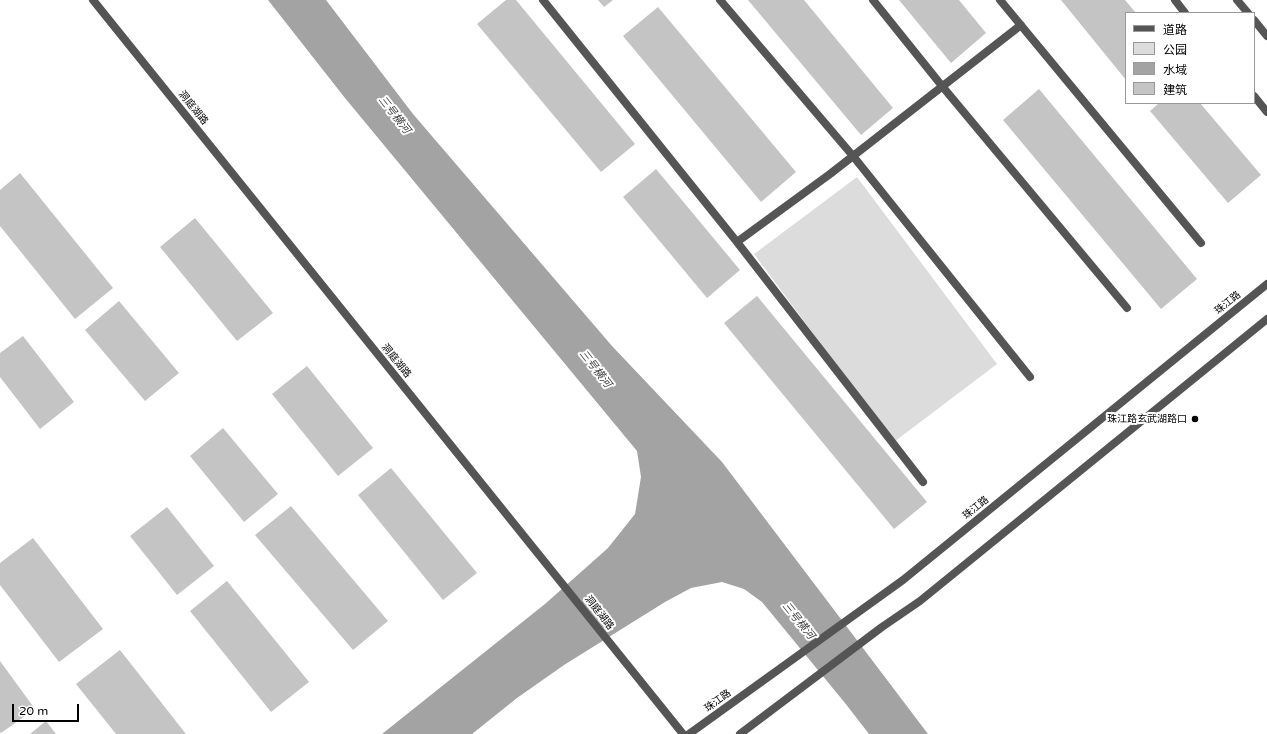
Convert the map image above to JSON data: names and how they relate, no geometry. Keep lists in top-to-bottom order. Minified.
{"streets":{"street":["洞庭湖路","珠江路"]},"water":["三号横河"],"places":["珠江路玄武湖路口"],"legend":["道路","公园","水域","建筑"],"scale_bar":"20 m"}
